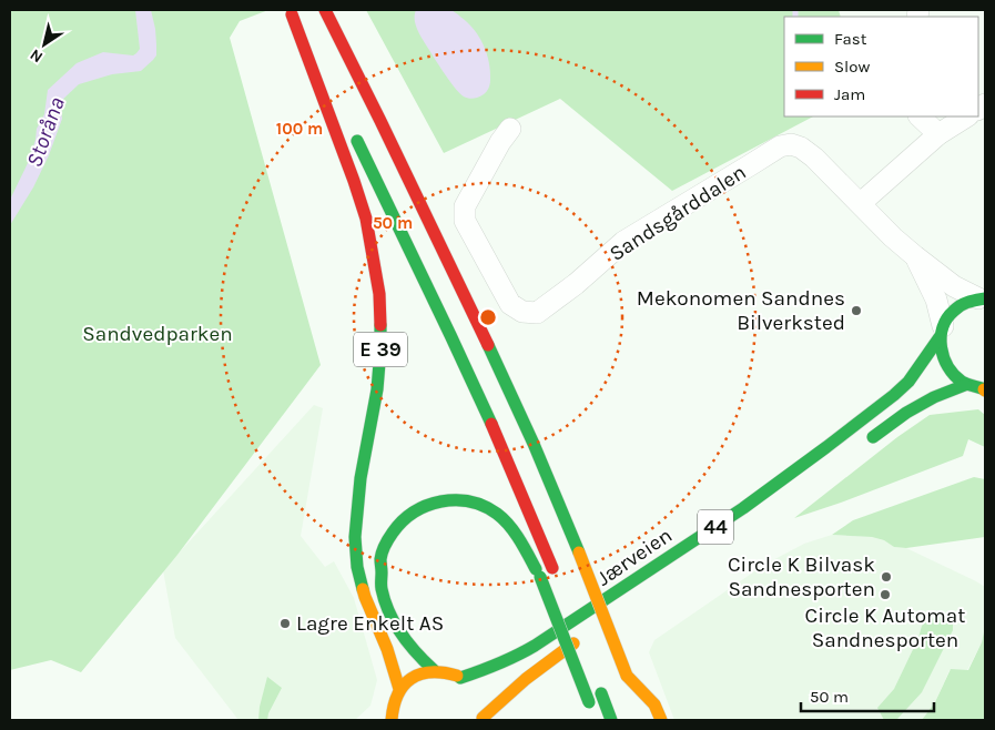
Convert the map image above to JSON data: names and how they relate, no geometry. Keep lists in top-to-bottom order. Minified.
{"streets":{"main road":["E 39","44","Jærveien"],"street":["Sandsgårddalen"]},"crossings":[["Sandsgårddalen","44"],["Sandsgårddalen","Jærveien"],["44","Jærveien"]],"water":["Storåna"],"parks":["Sandvedparken"],"places":["Mekonomen Sandnes Bilverksted","Circle K Bilvask Sandnesporten","Circle K Automat Sandnesporten","Lagre Enkelt AS"],"legend":["Fast","Slow","Jam"],"scale_bar":"50 m","north":"bottom left","rings":["100 m","50 m"]}
